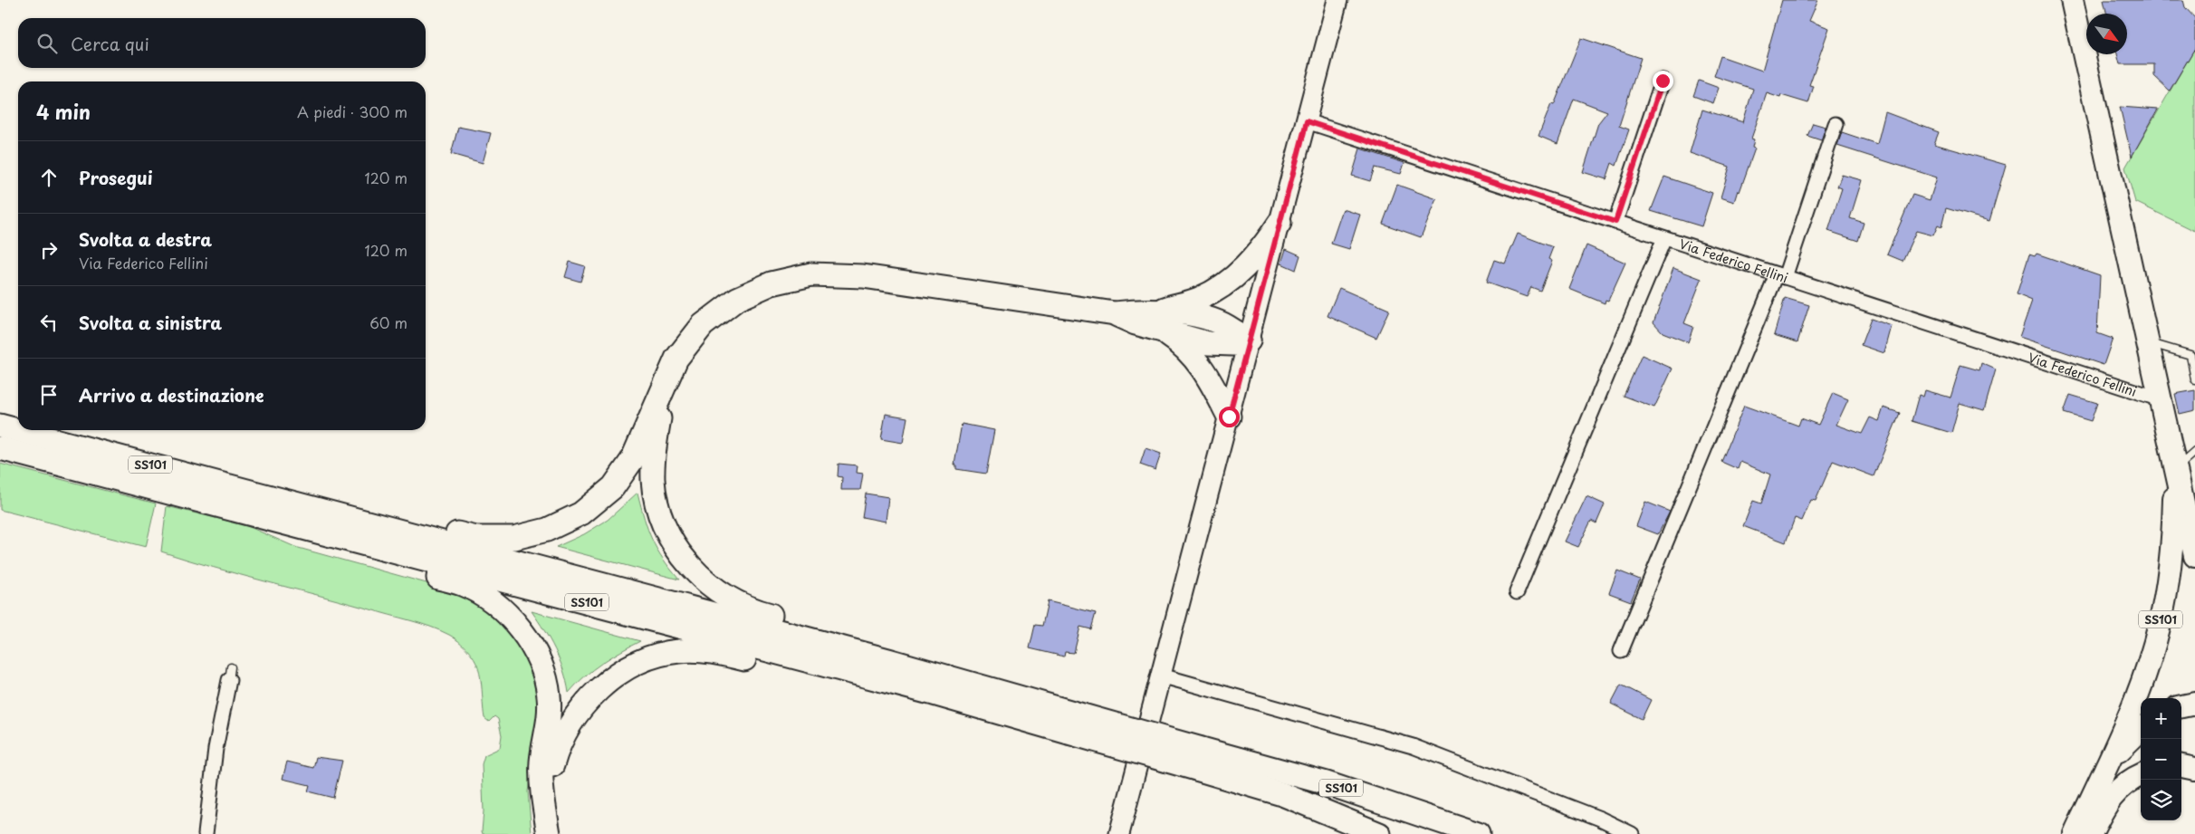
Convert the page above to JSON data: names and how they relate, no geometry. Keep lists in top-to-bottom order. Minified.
{"streets":{"highway":["SS101"],"street":["Via Federico Fellini"]},"north":"bottom right","page":{"search":"Cerca qui","heading":["4 min","A piedi · 300 m"],"list":[["Prosegui","120 m"],["Svolta a destra","Via Federico Fellini","120 m"],["Svolta a sinistra","60 m"],"Arrivo a destinazione"],"map_buttons":["+","−"]}}
